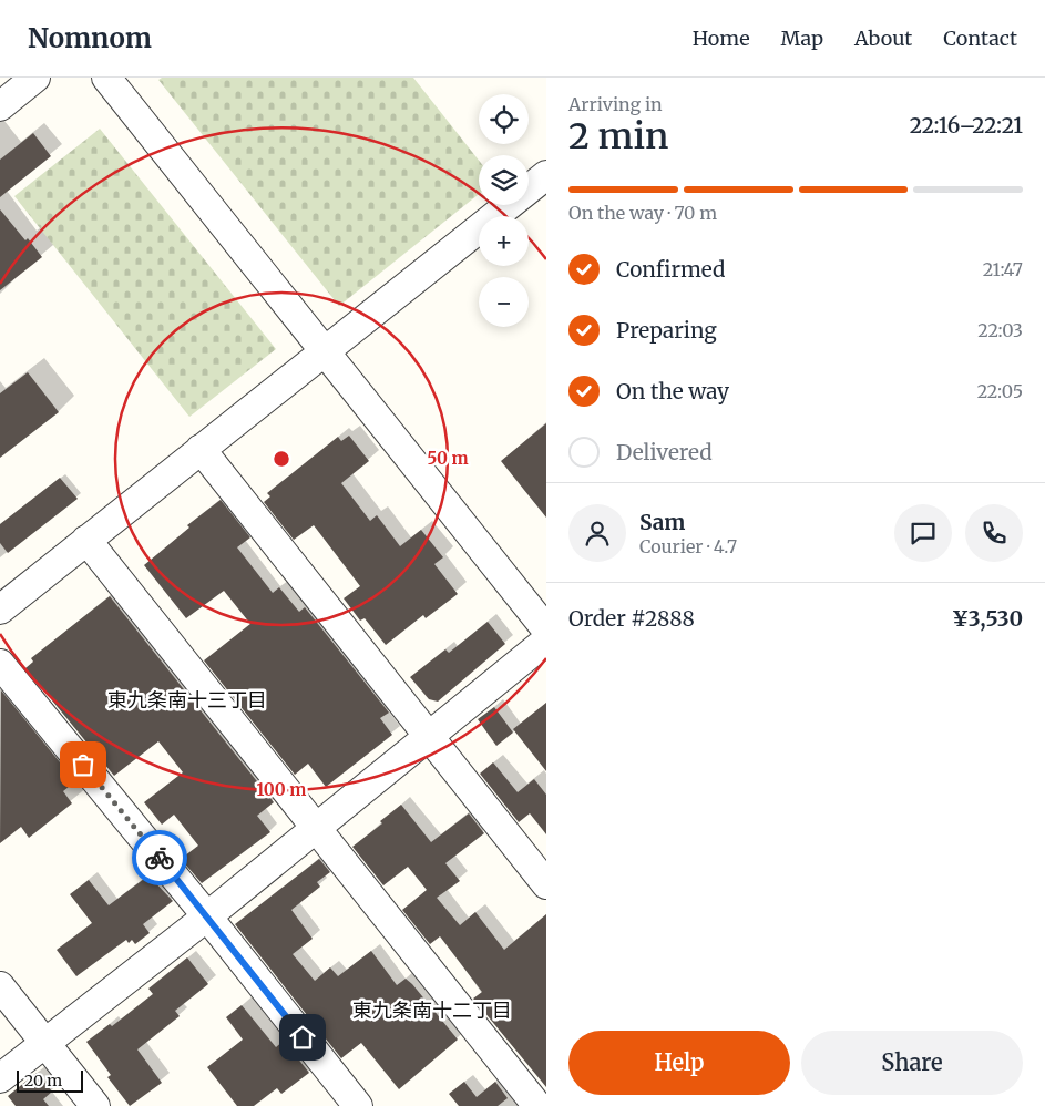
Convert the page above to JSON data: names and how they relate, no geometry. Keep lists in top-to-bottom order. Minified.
{"districts":["東九条南十三丁目","東九条南十二丁目"],"scale_bar":"20 m","page":{"header":"Nomnom","nav":["Home","Map","About","Contact"],"heading":["2 min","Arriving in","22:16–22:21"],"panel":["Sam","Courier · 4.7","Order #2888","¥3,530"],"map_buttons":["+","−"],"bar":"On the way · 70 m","list":[["Confirmed","21:47"],["Preparing","22:03"],["On the way","22:05"],"Delivered"],"buttons":["Help","Share"],"scale":"20 m"},"rings":["50 m","100 m"]}
